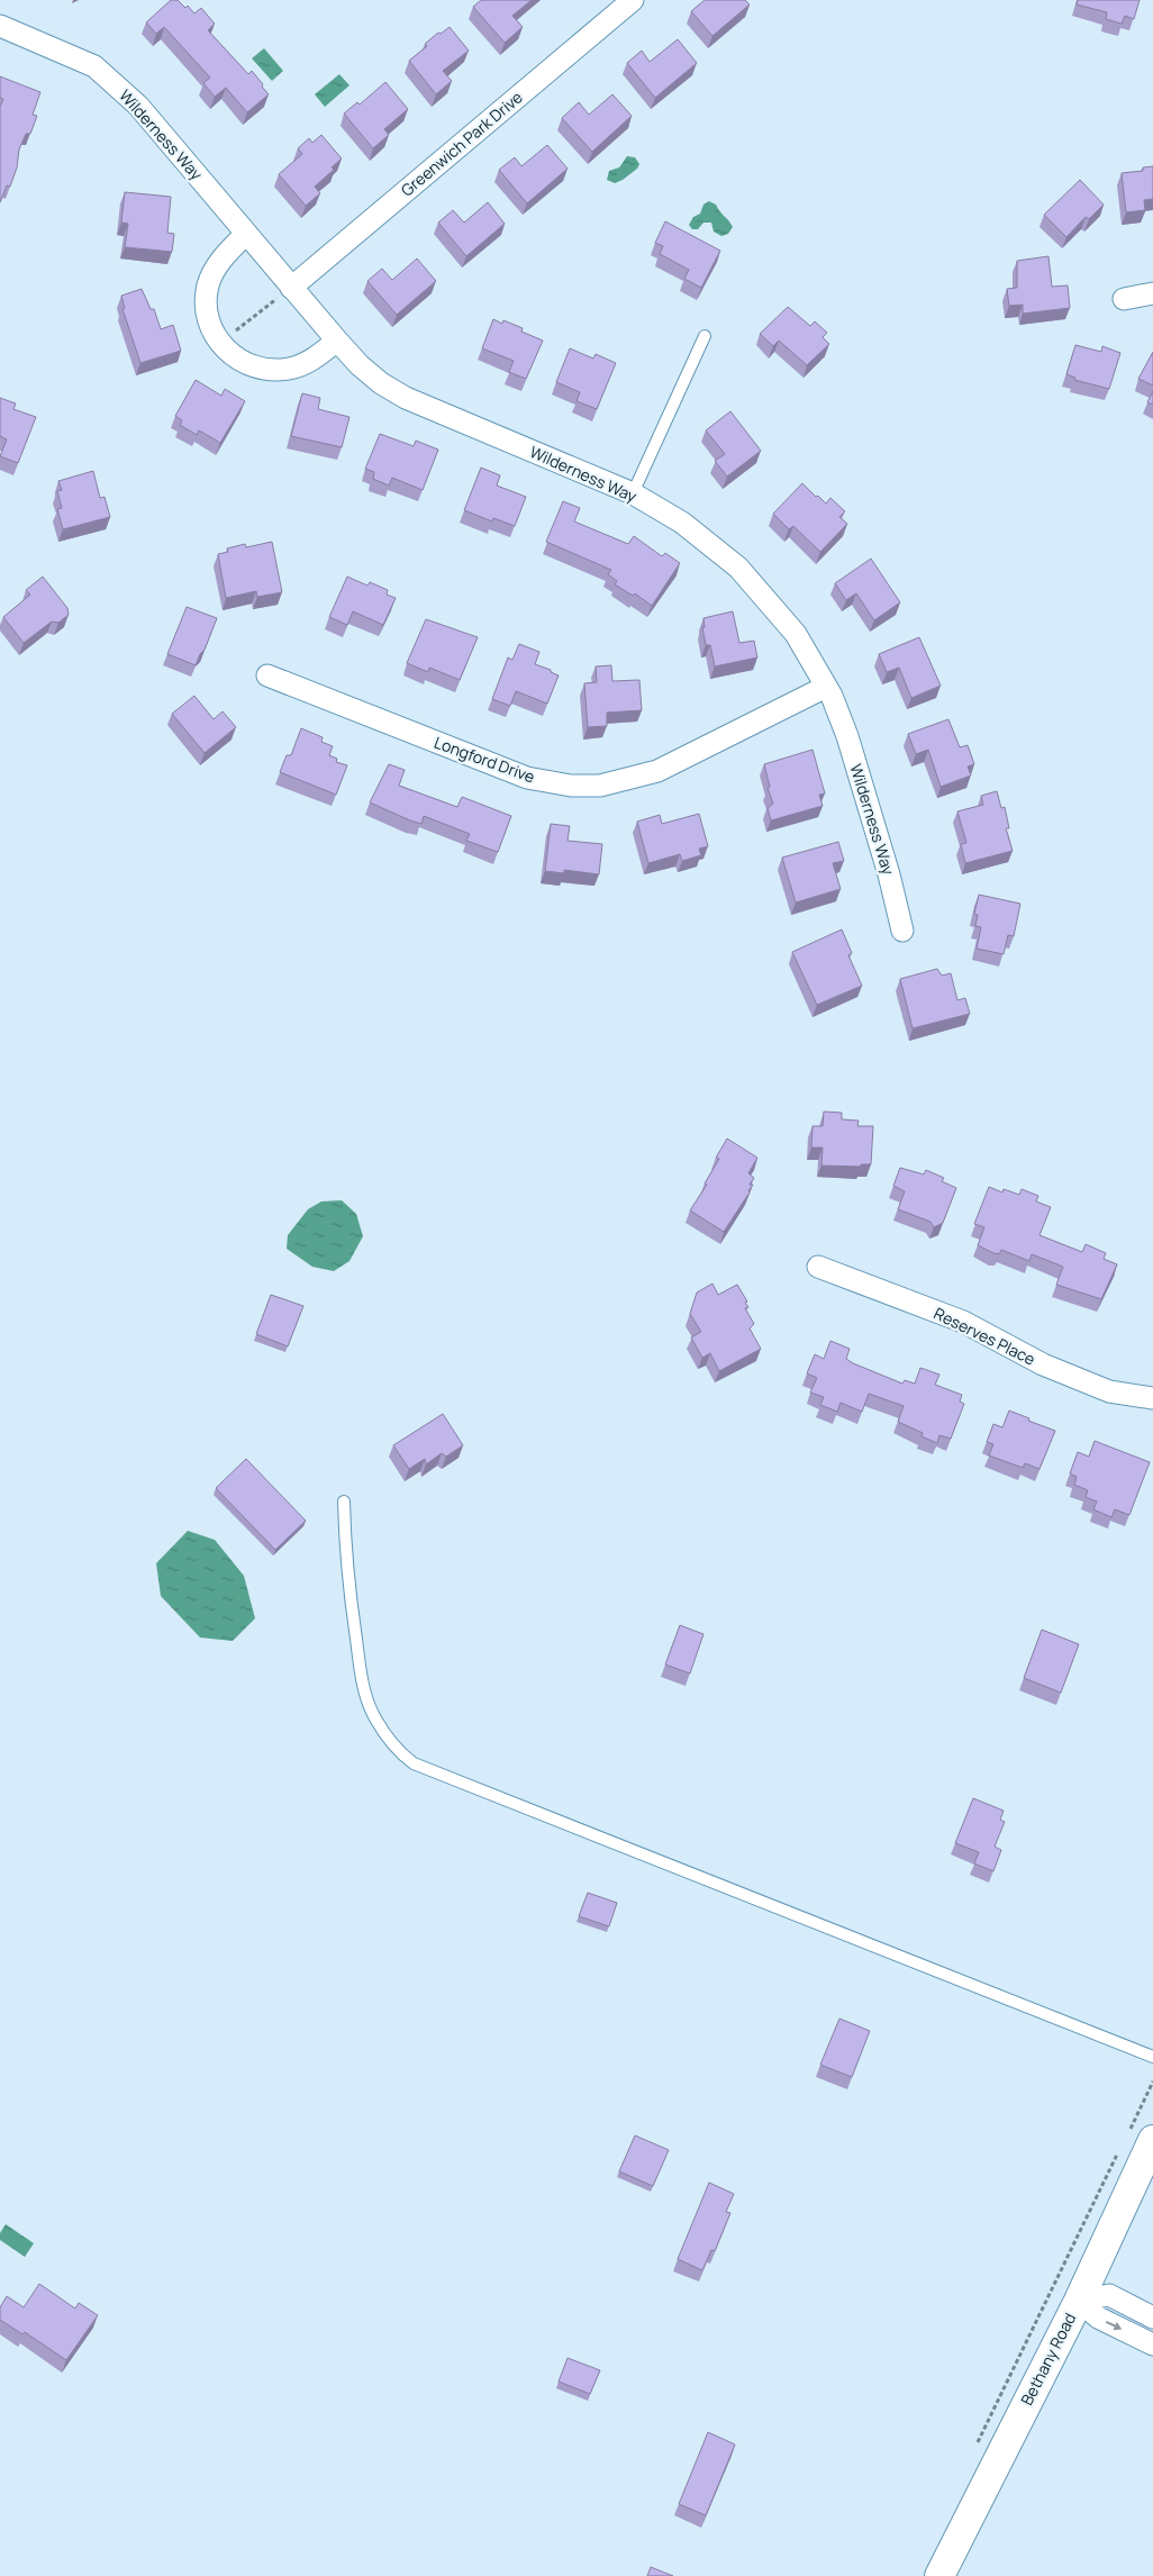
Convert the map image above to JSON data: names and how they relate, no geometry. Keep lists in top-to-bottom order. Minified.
{"streets":{"main road":["Bethany Road"],"street":["Wilderness Way","Greenwich Park Drive","Longford Drive","Reserves Place"]},"crossings":[["Wilderness Way","Greenwich Park Drive"],["Wilderness Way","Longford Drive"]]}
